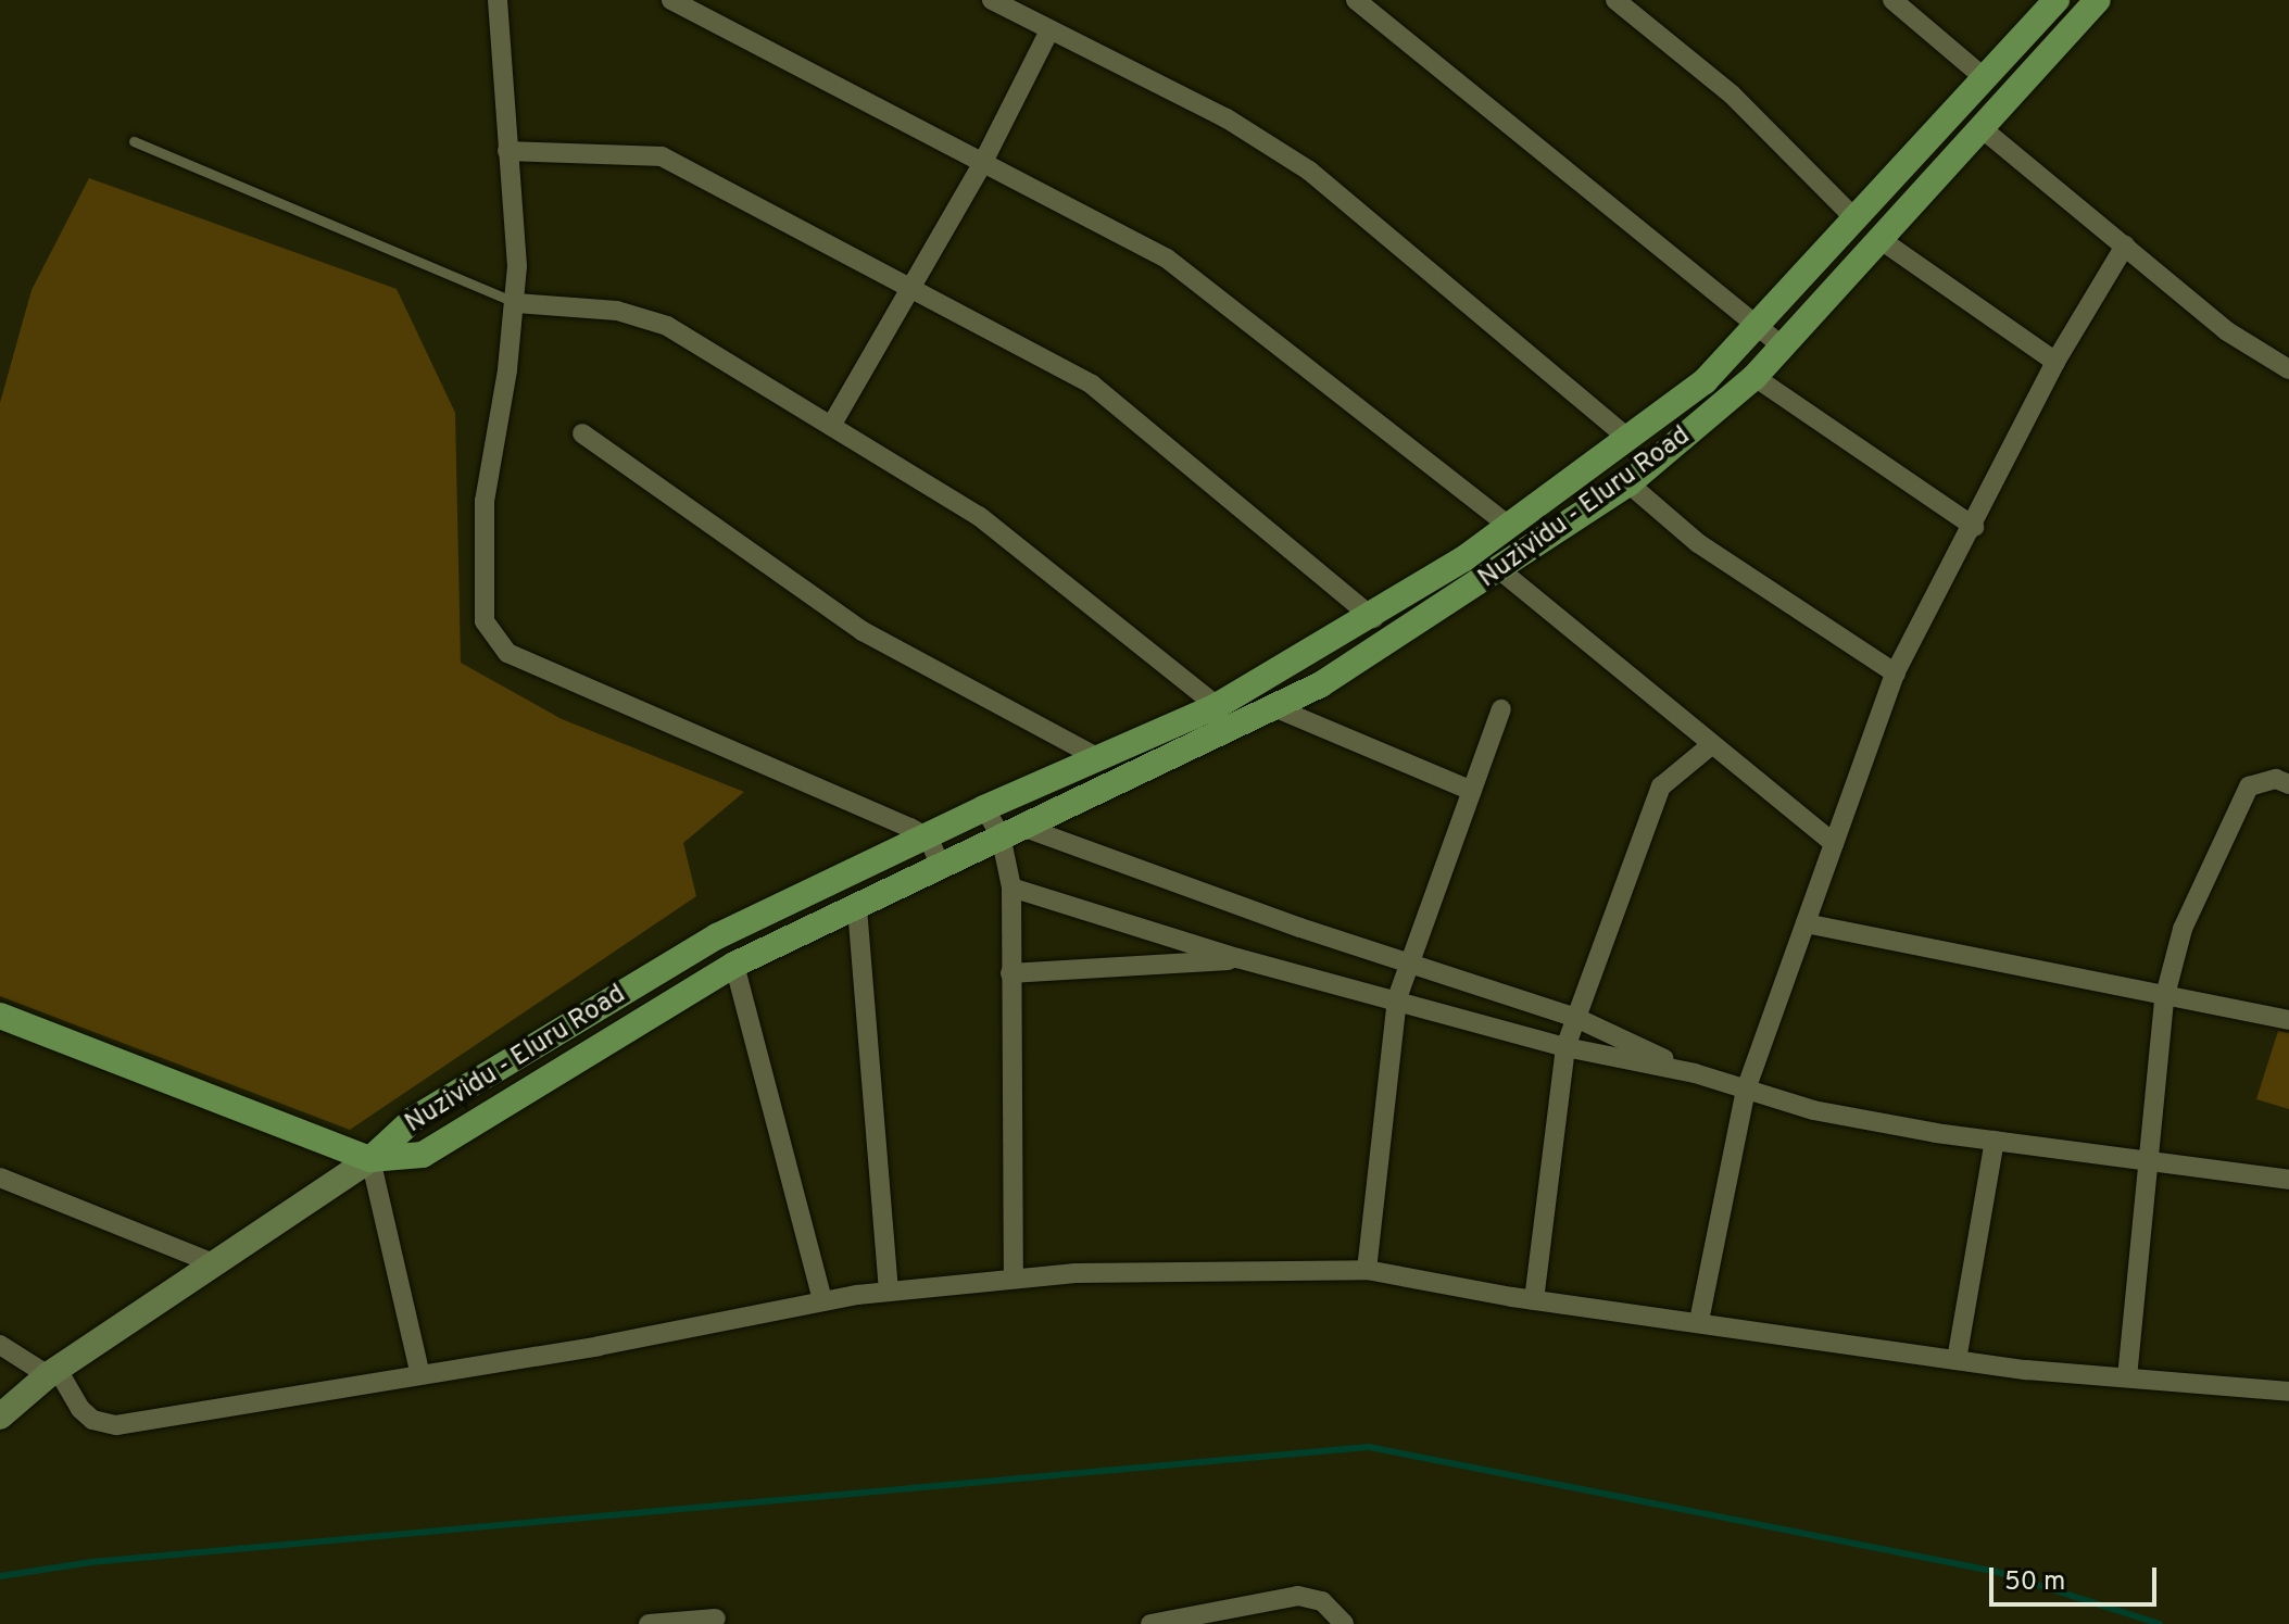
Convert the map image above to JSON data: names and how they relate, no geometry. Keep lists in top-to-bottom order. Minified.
{"streets":{"main road":["Nuzividu - Eluru Road"]},"scale_bar":"50 m"}
